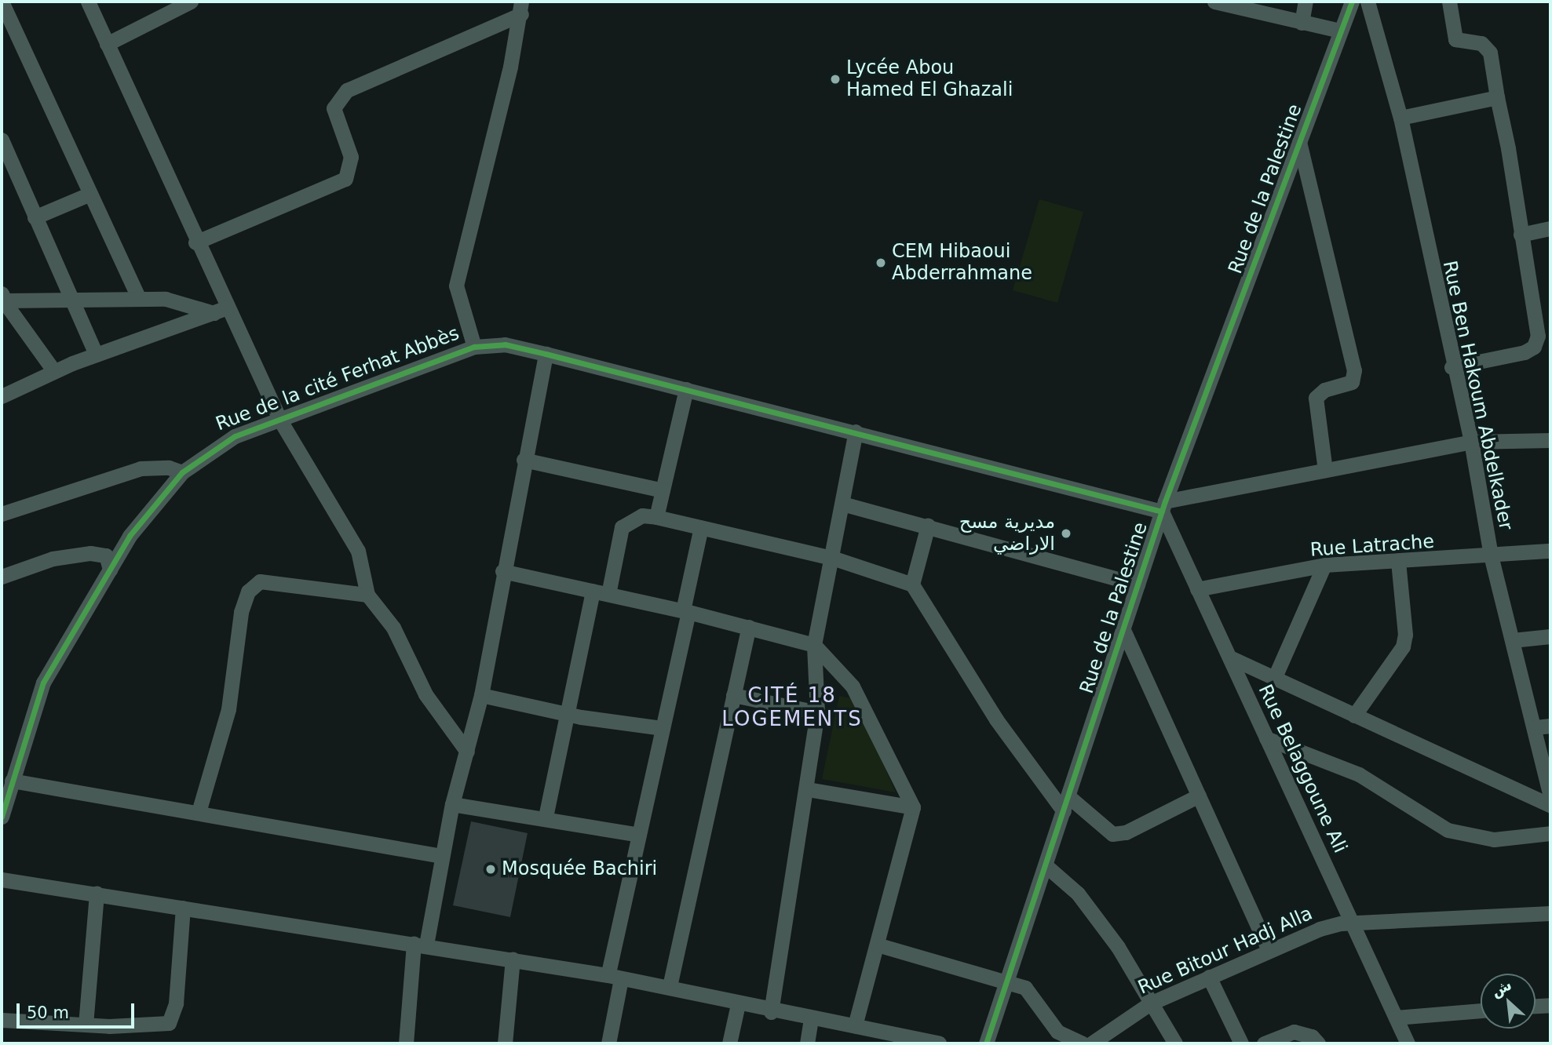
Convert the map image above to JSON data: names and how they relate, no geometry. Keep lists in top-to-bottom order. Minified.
{"streets":{"street":["Rue de la Palestine","Rue de la cité Ferhat Abbès","Rue Ben Hakoum Abdelkader","Rue Latrache","Rue Belaggoune Ali","Rue Bitour Hadj Alla"]},"crossings":[["Rue de la Palestine","Rue de la cité Ferhat Abbès"],["Rue de la Palestine","Rue Belaggoune Ali"],["Rue de la cité Ferhat Abbès","Rue Belaggoune Ali"],["Rue Ben Hakoum Abdelkader","Rue Latrache"],["Rue Latrache","Rue Belaggoune Ali"],["Rue Belaggoune Ali","Rue Bitour Hadj Alla"]],"districts":["CITÉ 18 LOGEMENTS"],"places":["Lycée Abou Hamed El Ghazali","CEM Hibaoui Abderrahmane","مديرية مسح الاراضي","Mosquée Bachiri"],"scale_bar":"50 m","north":"top left"}
